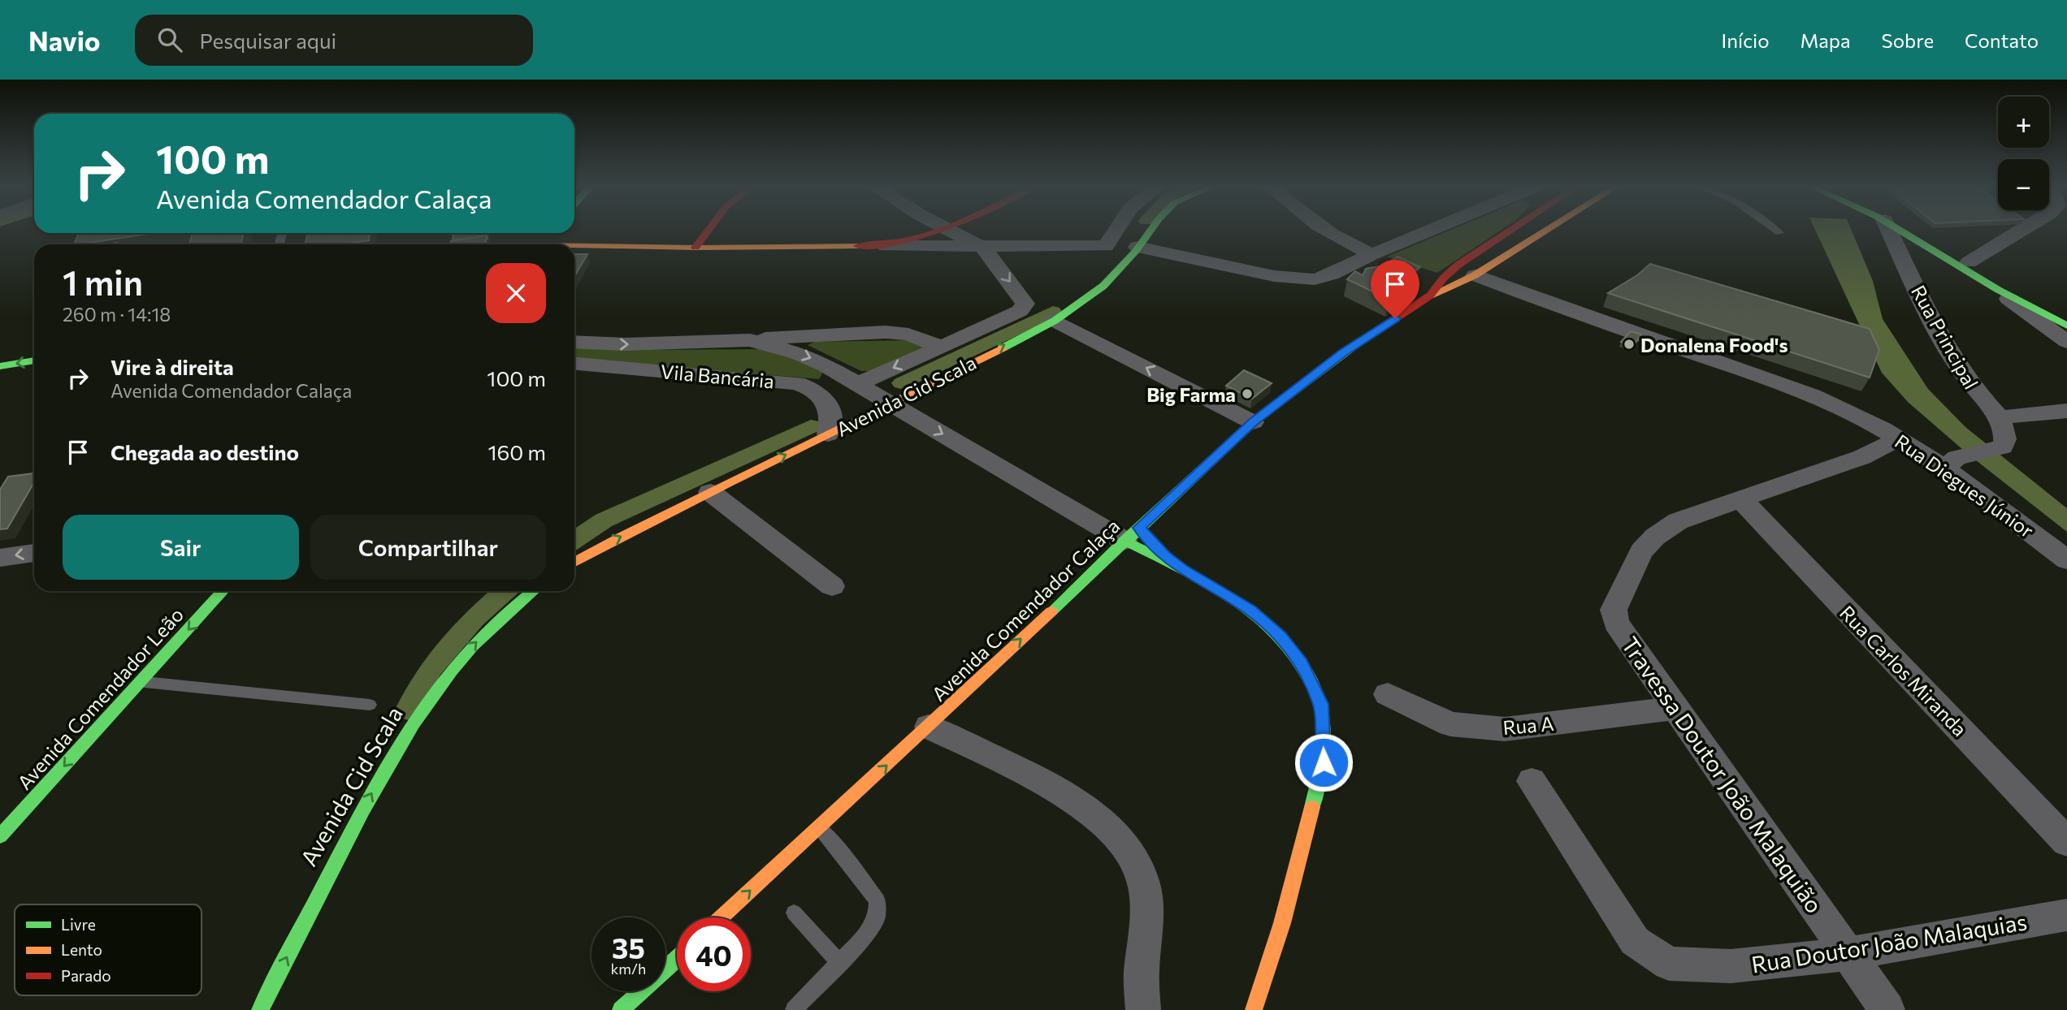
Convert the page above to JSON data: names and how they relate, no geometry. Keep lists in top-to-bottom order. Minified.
{"streets":{"main road":["Avenida Cid Scala","Avenida Comendador Calaça","Avenida Comendador Leão"],"street":["Rua Principal","Vila Bancária","Rua Diegues Júnior","Rua Carlos Miranda","Rua A","Travessa Doutor João Malaquião","Rua Doutor João Malaquias"]},"crossings":[["Vila Bancária","Avenida Cid Scala"],["Rua Diegues Júnior","Avenida Comendador Calaça"],["Rua Carlos Miranda","Travessa Doutor João Malaquião"],["Rua A","Travessa Doutor João Malaquião"],["Travessa Doutor João Malaquião","Rua Doutor João Malaquias"]],"one_way":["Avenida Comendador Calaça","Avenida Comendador Leão"],"places":["Donalena Food's","Big Farma"],"legend":["Livre","Lento","Parado"],"page":{"header":"Navio","search":"Pesquisar aqui","nav":["Início","Mapa","Sobre","Contato"],"map_buttons":["+","−"],"turn":["100 m","Avenida Comendador Calaça"],"heading":["1 min","260 m · 14:18"],"list":[{"name":"Vire à direita","note":"Avenida Comendador Calaça","value":"100 m"},{"name":"Chegada ao destino","value":"160 m"}],"buttons":["Sair","Compartilhar"],"speed":"35 km/h","limit":"40"}}
